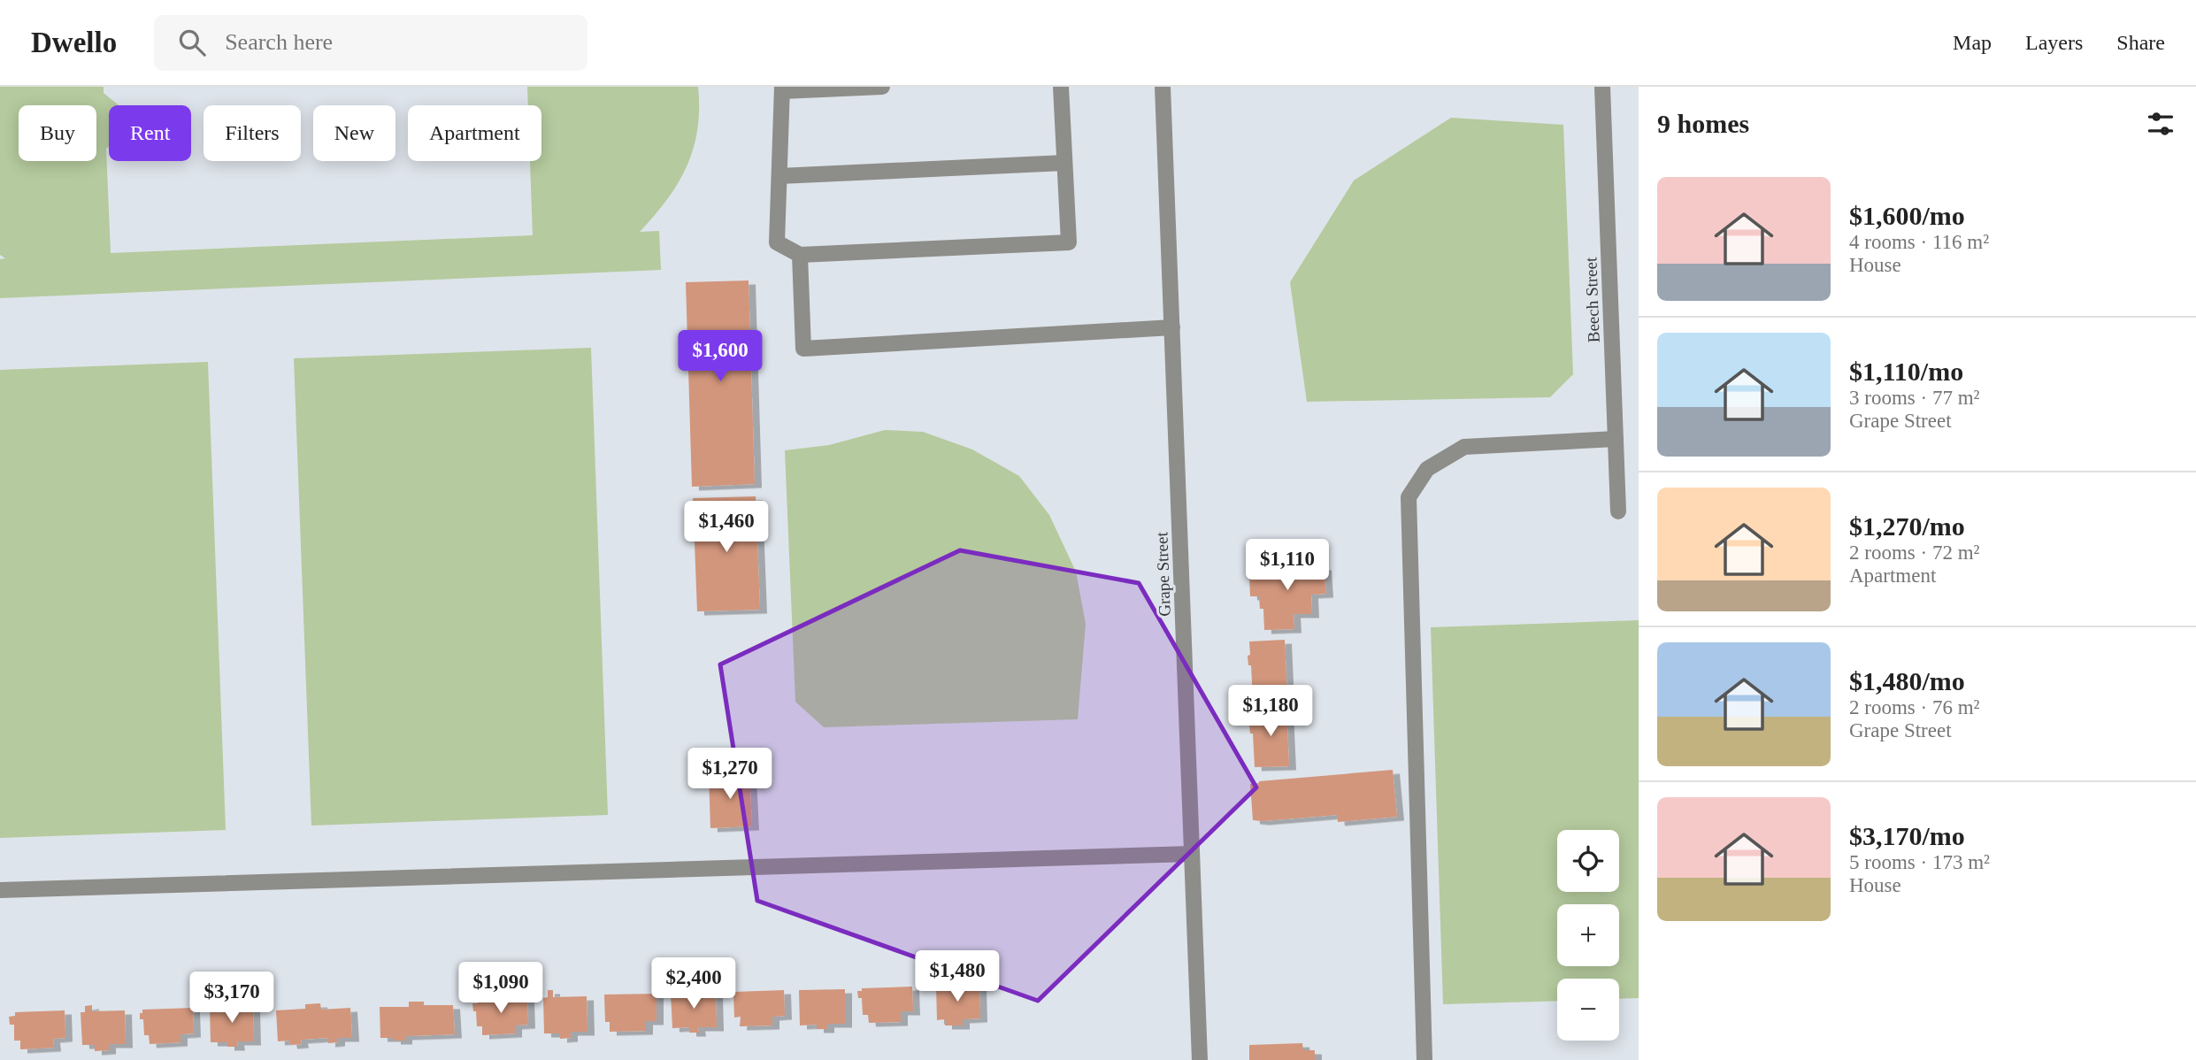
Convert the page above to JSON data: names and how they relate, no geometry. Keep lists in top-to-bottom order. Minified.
{"streets":{"street":["Beech Street","Grape Street"]},"page":{"header":"Dwello","search":"Search here","nav":["Map","Layers","Share"],"heading":"9 homes","chip":["Buy","Rent","Filters","New","Apartment"],"list":[{"name":"$1,600/mo","note":"4 rooms · 116 m² · House"},{"name":"$1,110/mo","note":"3 rooms · 77 m² · Grape Street"},{"name":"$1,270/mo","note":"2 rooms · 72 m² · Apartment"},{"name":"$1,480/mo","note":"2 rooms · 76 m² · Grape Street"},{"name":"$3,170/mo","note":"5 rooms · 173 m² · House"}],"price":["$1,600","$1,460","$1,110","$1,180","$1,270","$1,480","$2,400","$1,090","$3,170"],"map_buttons":["+","−"]}}
